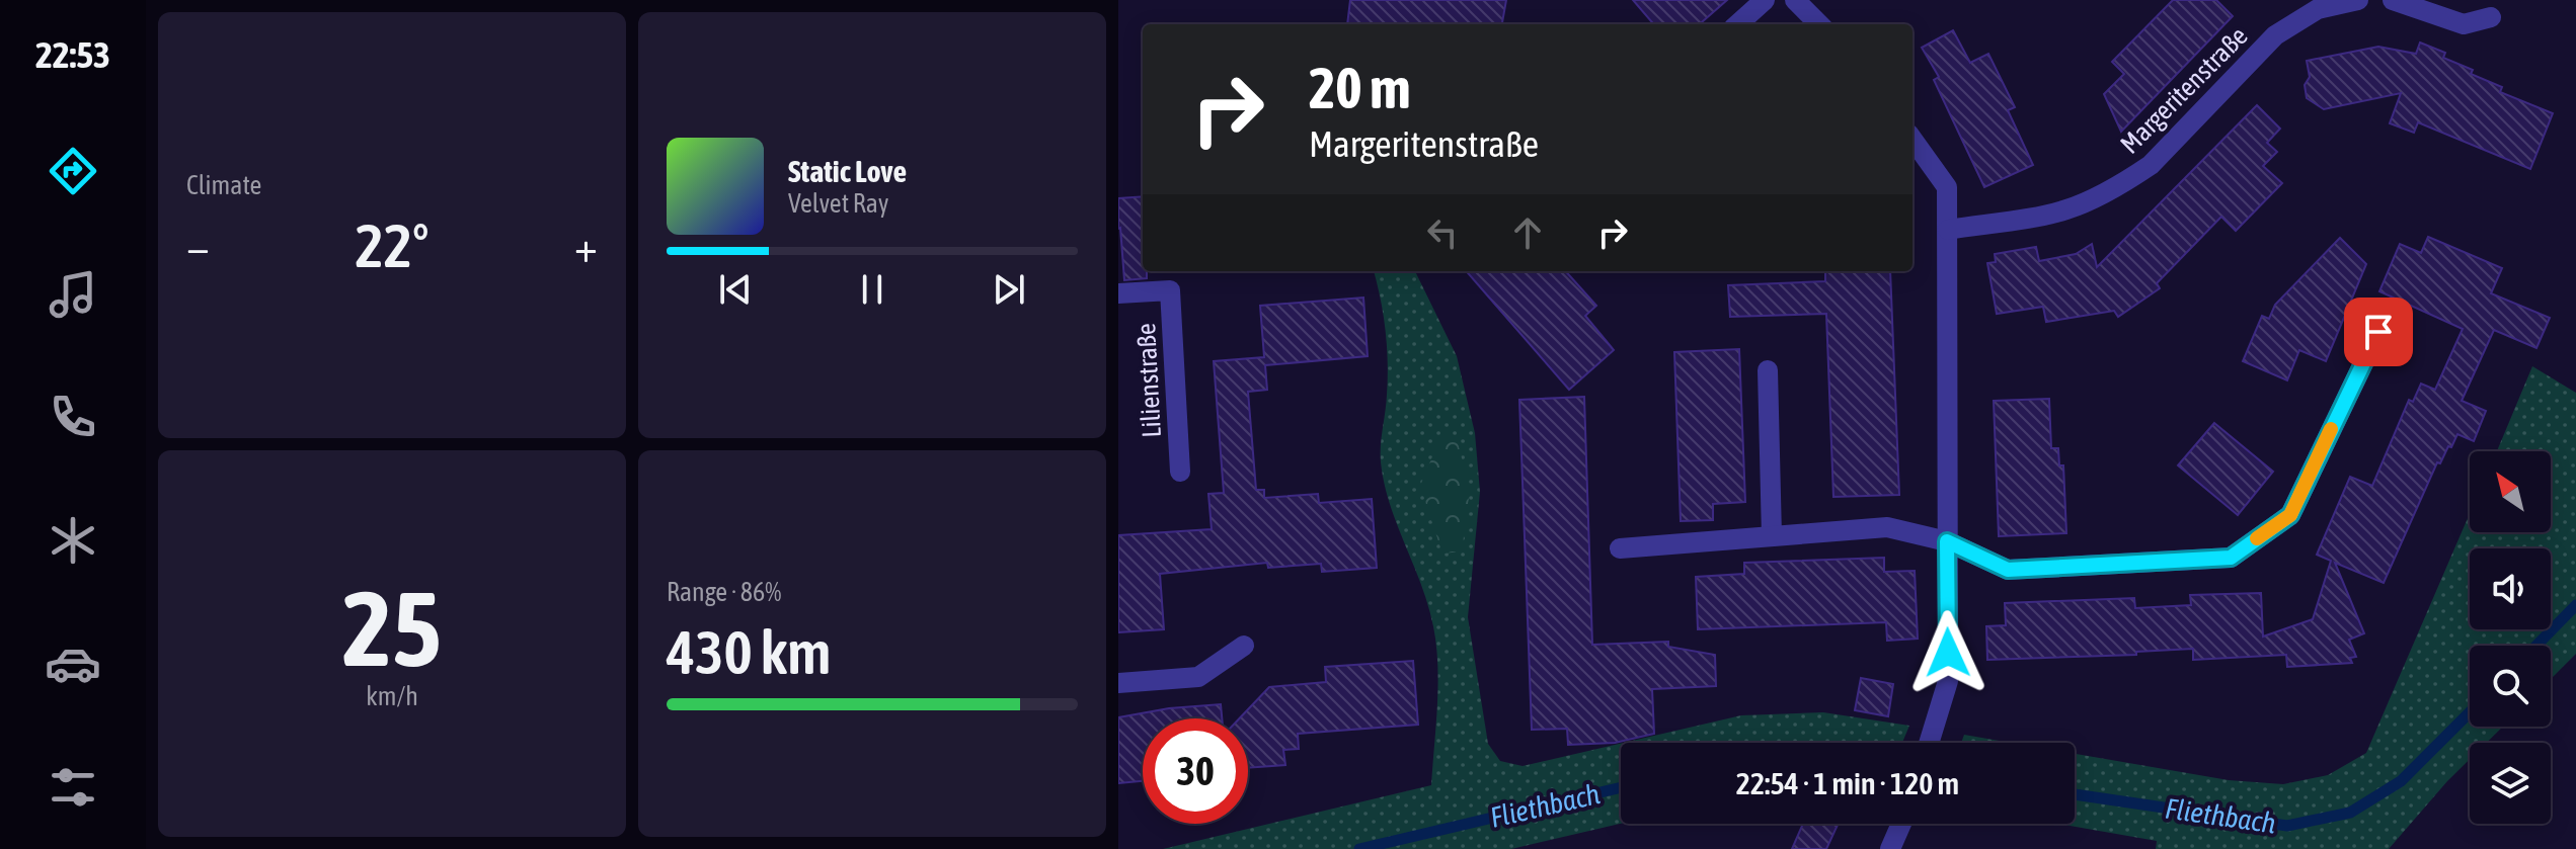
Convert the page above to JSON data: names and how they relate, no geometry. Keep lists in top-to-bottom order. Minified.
{"streets":{"street":["Margeritenstraße","Lilienstraße"]},"water":["Fliethbach"],"north":"top left","page":{"tabs":"22:53","tile":["Climate",["25","km/h"],["Range · 86%","430 km"]],"turn":["20 m","Margeritenstraße"],"song":["Static Love","Velvet Ray"],"heat":["−","22°","+"],"limit":"30","trip":"22:54 · 1 min · 120 m"}}
